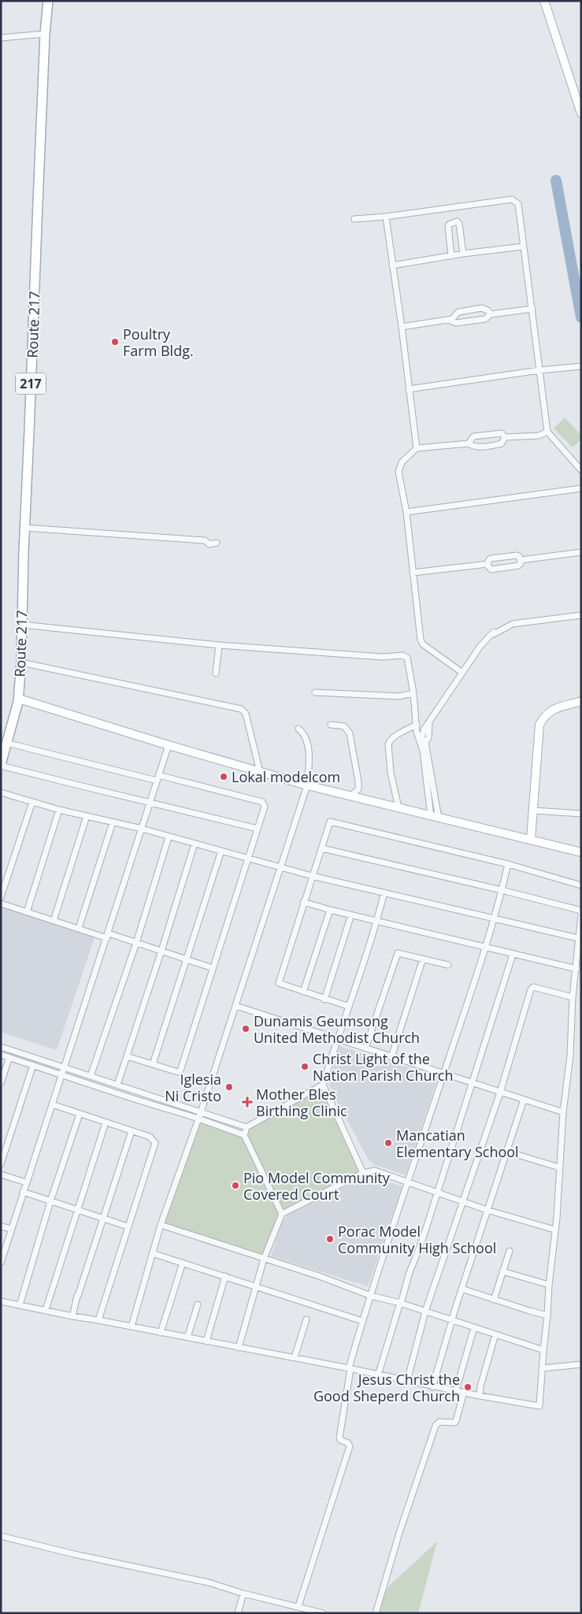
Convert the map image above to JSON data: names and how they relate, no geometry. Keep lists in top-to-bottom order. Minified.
{"streets":{"main road":["Route 217","217"]},"places":{"other":["Poultry Farm Bldg.","Lokal modelcom","Dunamis Geumsong United Methodist Church","Christ Light of the Nation Parish Church","Iglesia Ni Cristo","Mancatian Elementary School","Pio Model Community Covered Court","Porac Model Community High School","Jesus Christ the Good Sheperd Church"],"health":["Mother Bles Birthing Clinic"]}}
